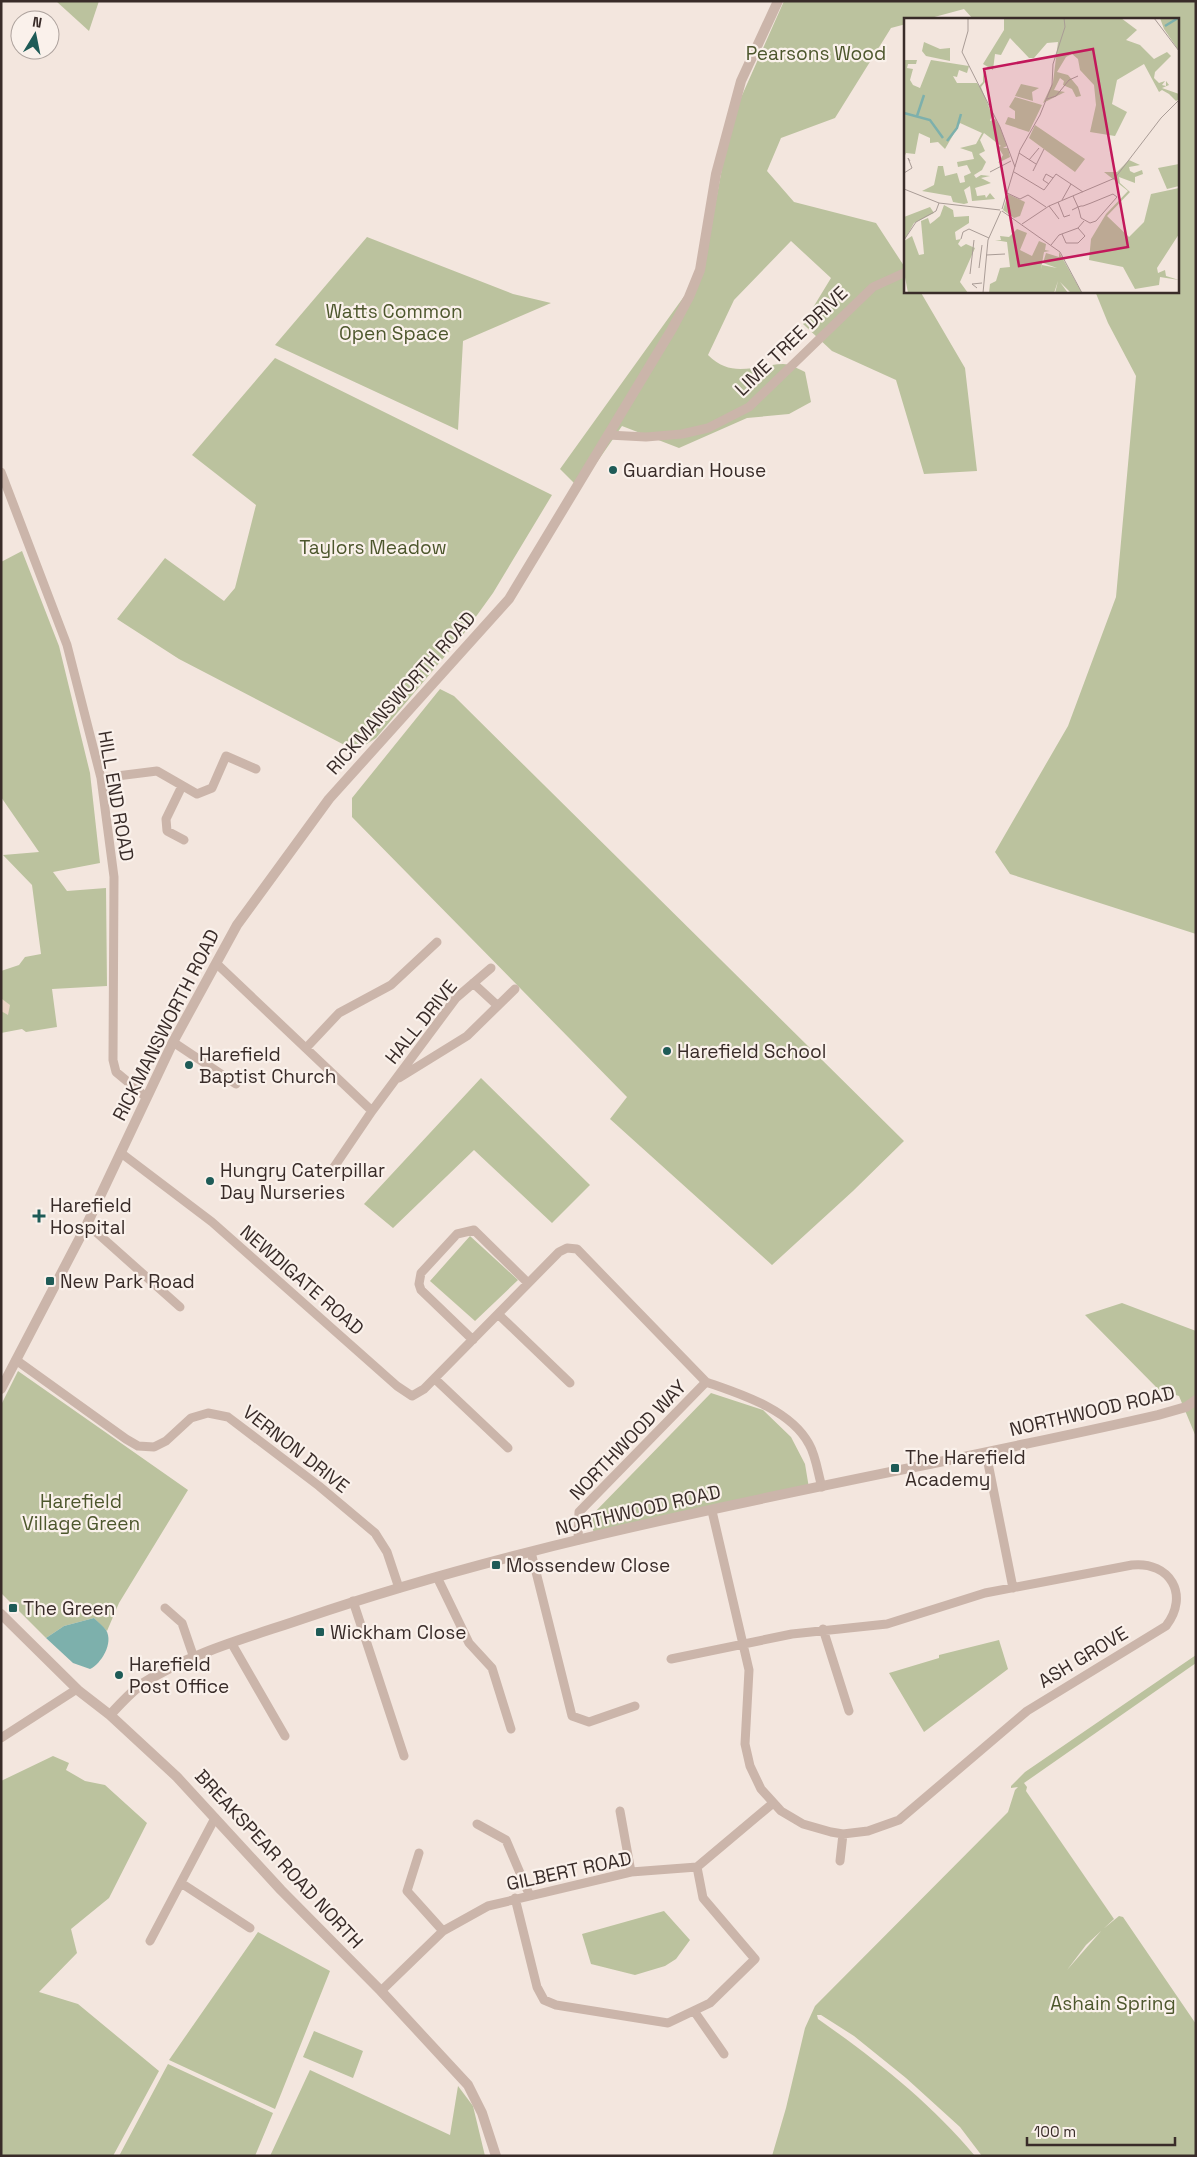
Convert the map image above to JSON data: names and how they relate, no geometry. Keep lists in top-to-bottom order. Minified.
{"streets":{"street":["LIME TREE DRIVE","RICKMANSWORTH ROAD","HILL END ROAD","HALL DRIVE","NEWDIGATE ROAD","NORTHWOOD ROAD","NORTHWOOD WAY","VERNON DRIVE","ASH GROVE","BREAKSPEAR ROAD NORTH","GILBERT ROAD"]},"crossings":[["LIME TREE DRIVE","RICKMANSWORTH ROAD"],["RICKMANSWORTH ROAD","HILL END ROAD"],["RICKMANSWORTH ROAD","NEWDIGATE ROAD"],["RICKMANSWORTH ROAD","VERNON DRIVE"],["NORTHWOOD ROAD","NORTHWOOD WAY"],["NORTHWOOD ROAD","VERNON DRIVE"],["NORTHWOOD ROAD","ASH GROVE"],["NORTHWOOD ROAD","BREAKSPEAR ROAD NORTH"],["BREAKSPEAR ROAD NORTH","GILBERT ROAD"]],"parks":["Pearsons Wood","Watts Common Open Space","Taylors Meadow","Harefield Village Green","Ashain Spring"],"places":{"other":["Guardian House","Harefield School","Harefield Baptist Church","Hungry Caterpillar Day Nurseries","Harefield Post Office"],"health":["Harefield Hospital"],"transit":["New Park Road","The Harefield Academy","Mossendew Close","The Green","Wickham Close"]},"scale_bar":"100 m","north":"top"}
